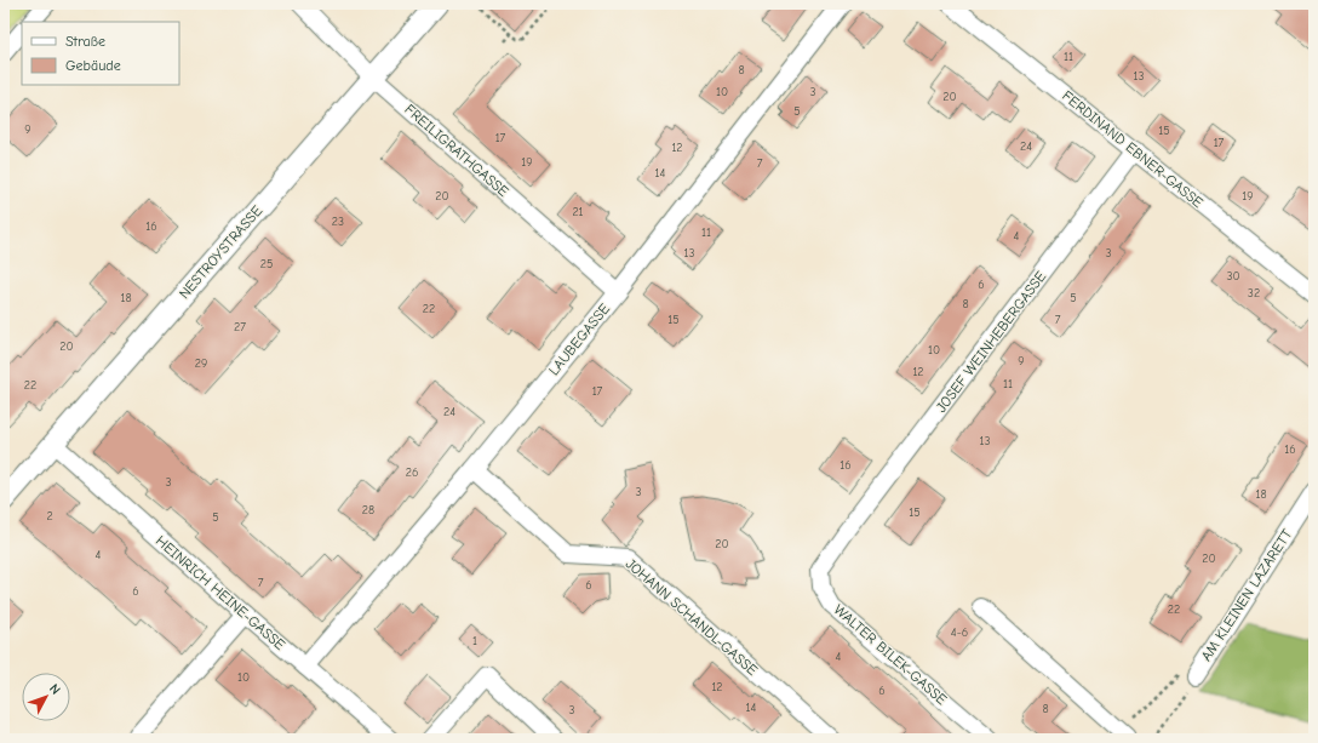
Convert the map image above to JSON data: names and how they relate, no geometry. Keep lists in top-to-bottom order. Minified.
{"streets":{"street":["FERDINAND EBNER-GASSE","FREILIGRATHGASSE","NESTROYSTRASSE","LAUBEGASSE","JOSEF WEINHEBERGASSE","HEINRICH HEINE-GASSE","AM KLEINEN LAZARETT","JOHANN SCHANDL-GASSE","WALTER BILEK-GASSE"]},"crossings":[["FERDINAND EBNER-GASSE","JOSEF WEINHEBERGASSE"],["FREILIGRATHGASSE","NESTROYSTRASSE"],["FREILIGRATHGASSE","LAUBEGASSE"],["NESTROYSTRASSE","HEINRICH HEINE-GASSE"],["LAUBEGASSE","HEINRICH HEINE-GASSE"],["LAUBEGASSE","JOHANN SCHANDL-GASSE"],["JOSEF WEINHEBERGASSE","WALTER BILEK-GASSE"]],"house_numbers":["11","8","13","10","3","20","5","9","15","17","17","24","12","19","7","14","20","19","21","23","16","11","4","13","3","25","30","6","32","18","5","8","22","15","7","27","20","10","9","29","12","11","22","17","24","13","16","16","26","3","3","18","28","15","2","5","20","4","20","7","6","6","22","4-6","1","4","10","12","6","14","8","3"],"legend":["Straße","Gebäude"],"north":"top right"}
